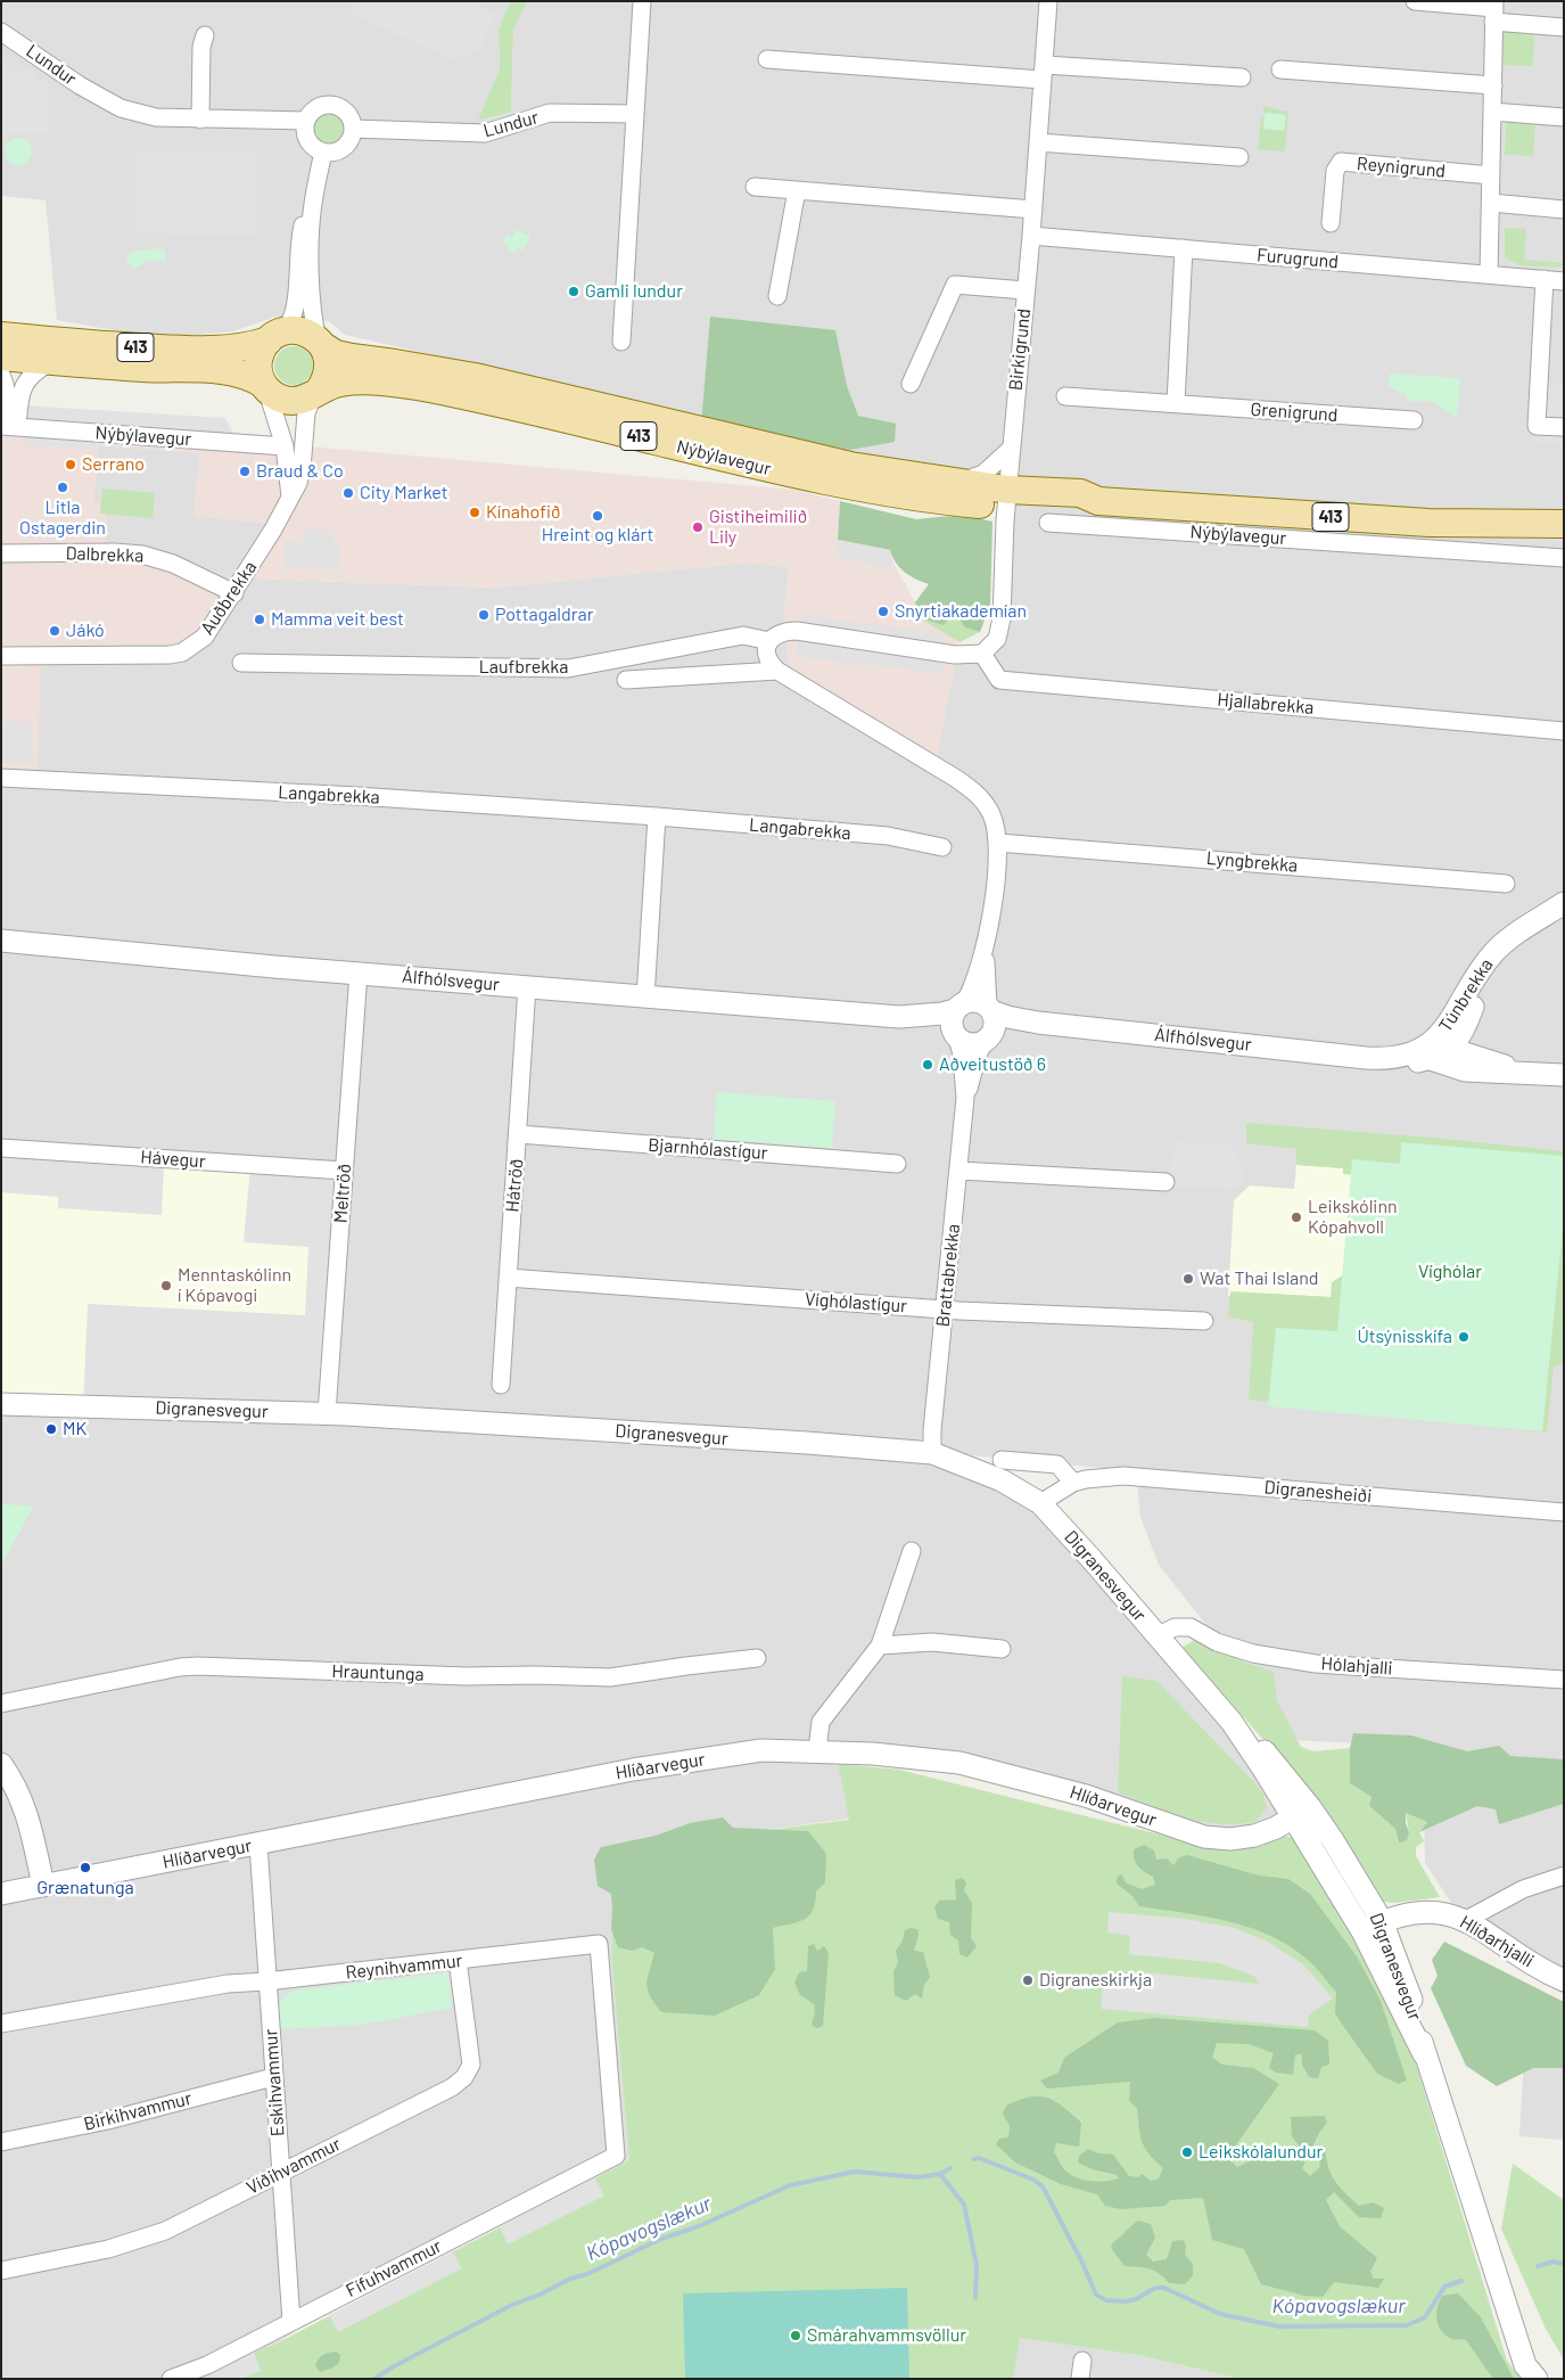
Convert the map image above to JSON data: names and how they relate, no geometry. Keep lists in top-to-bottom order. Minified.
{"streets":{"main road":["413","Nýbýlavegur"],"street":["Lundur","Reynigrund","Furugrund","Birkigrund","Grenigrund","Dalbrekka","Auðbrekka","Laufbrekka","Hjallabrekka","Langabrekka","Lyngbrekka","Álfhólsvegur","Túnbrekka","Bjarnhólastígur","Hávegur","Hátröð","Meltröð","Brattabrekka","Víghólastígur","Digranesvegur","Digranesheiði","Hólahjalli","Hrauntunga","Hlíðarvegur","Hlíðarhjalli","Reynihvammur","Eskihvammur","Birkihvammur","Víðihvammur","Fífuhvammur"]},"crossings":[["Furugrund","Birkigrund"],["413","Nýbýlavegur"],["413","Auðbrekka"],["Birkigrund","Nýbýlavegur"],["Nýbýlavegur","Auðbrekka"],["Dalbrekka","Auðbrekka"],["Álfhólsvegur","Túnbrekka"],["Álfhólsvegur","Hátröð"],["Álfhólsvegur","Meltröð"],["Álfhólsvegur","Brattabrekka"],["Bjarnhólastígur","Hátröð"],["Hávegur","Meltröð"],["Hátröð","Víghólastígur"],["Meltröð","Digranesvegur"],["Brattabrekka","Víghólastígur"],["Brattabrekka","Digranesvegur"],["Digranesvegur","Digranesheiði"],["Digranesvegur","Hólahjalli"],["Digranesvegur","Hlíðarvegur"],["Digranesvegur","Hlíðarhjalli"],["Hlíðarvegur","Eskihvammur"],["Reynihvammur","Eskihvammur"],["Reynihvammur","Víðihvammur"],["Reynihvammur","Fífuhvammur"],["Eskihvammur","Birkihvammur"],["Eskihvammur","Víðihvammur"],["Eskihvammur","Fífuhvammur"]],"water":["Kópavogslækur"],"parks":["Víghólar"],"places":["Gamli lundur","Serrano","Braud & Co","Litla Ostagerdin","City Market","Kínahofið","Hreint og klárt","Gistiheimilið Lily","Snyrtiakademían","Pottagaldrar","Mamma veit best","Jákó","Aðveitustöð 6","Leikskólinn Kópahvoll","Wat Thai Island","Menntaskólinn í Kópavogi","Útsýnisskífa","MK","Grænatunga","Digraneskirkja","Leikskólalundur","Smárahvammsvöllur"]}
